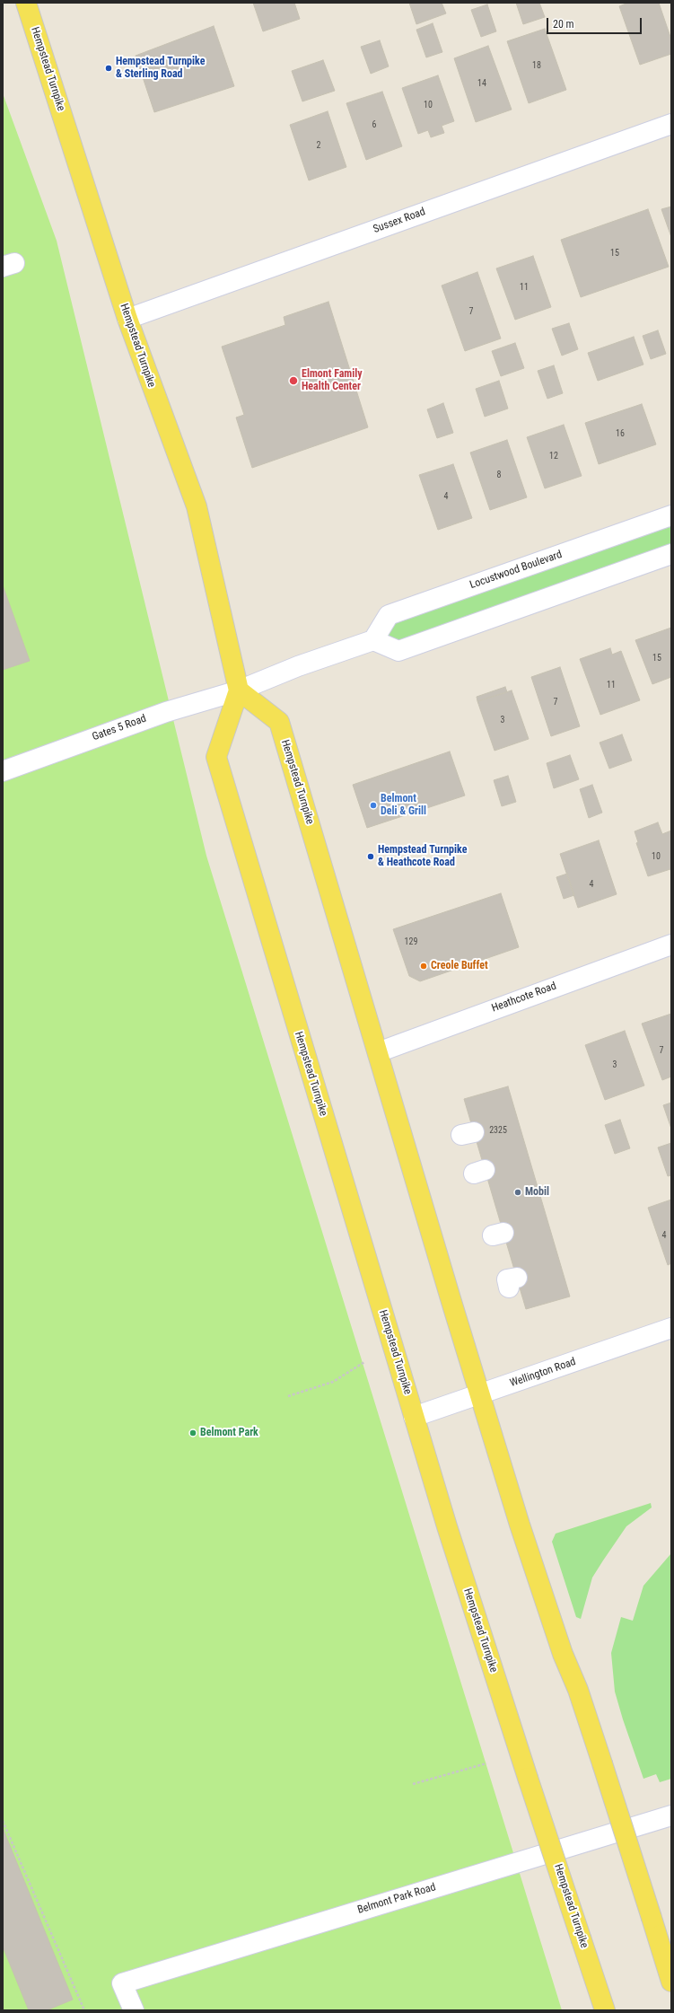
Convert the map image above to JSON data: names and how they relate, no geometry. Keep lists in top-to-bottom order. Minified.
{"streets":{"main road":["Hempstead Turnpike"],"street":["Sussex Road","Locustwood Boulevard","Gates 5 Road","Heathcote Road","Wellington Road","Belmont Park Road"]},"crossings":[["Hempstead Turnpike","Sussex Road"],["Hempstead Turnpike","Gates 5 Road"],["Hempstead Turnpike","Heathcote Road"],["Hempstead Turnpike","Wellington Road"]],"places":["Hempstead Turnpike & Sterling Road","Elmont Family Health Center","Belmont Deli & Grill","Hempstead Turnpike & Heathcote Road","Creole Buffet","Mobil","Belmont Park"],"house_numbers":["18","14","10","6","2","15","11","7","16","12","8","4","15","11","7","3","10","4","129","7","3","2325","4"],"scale_bar":"20 m"}
